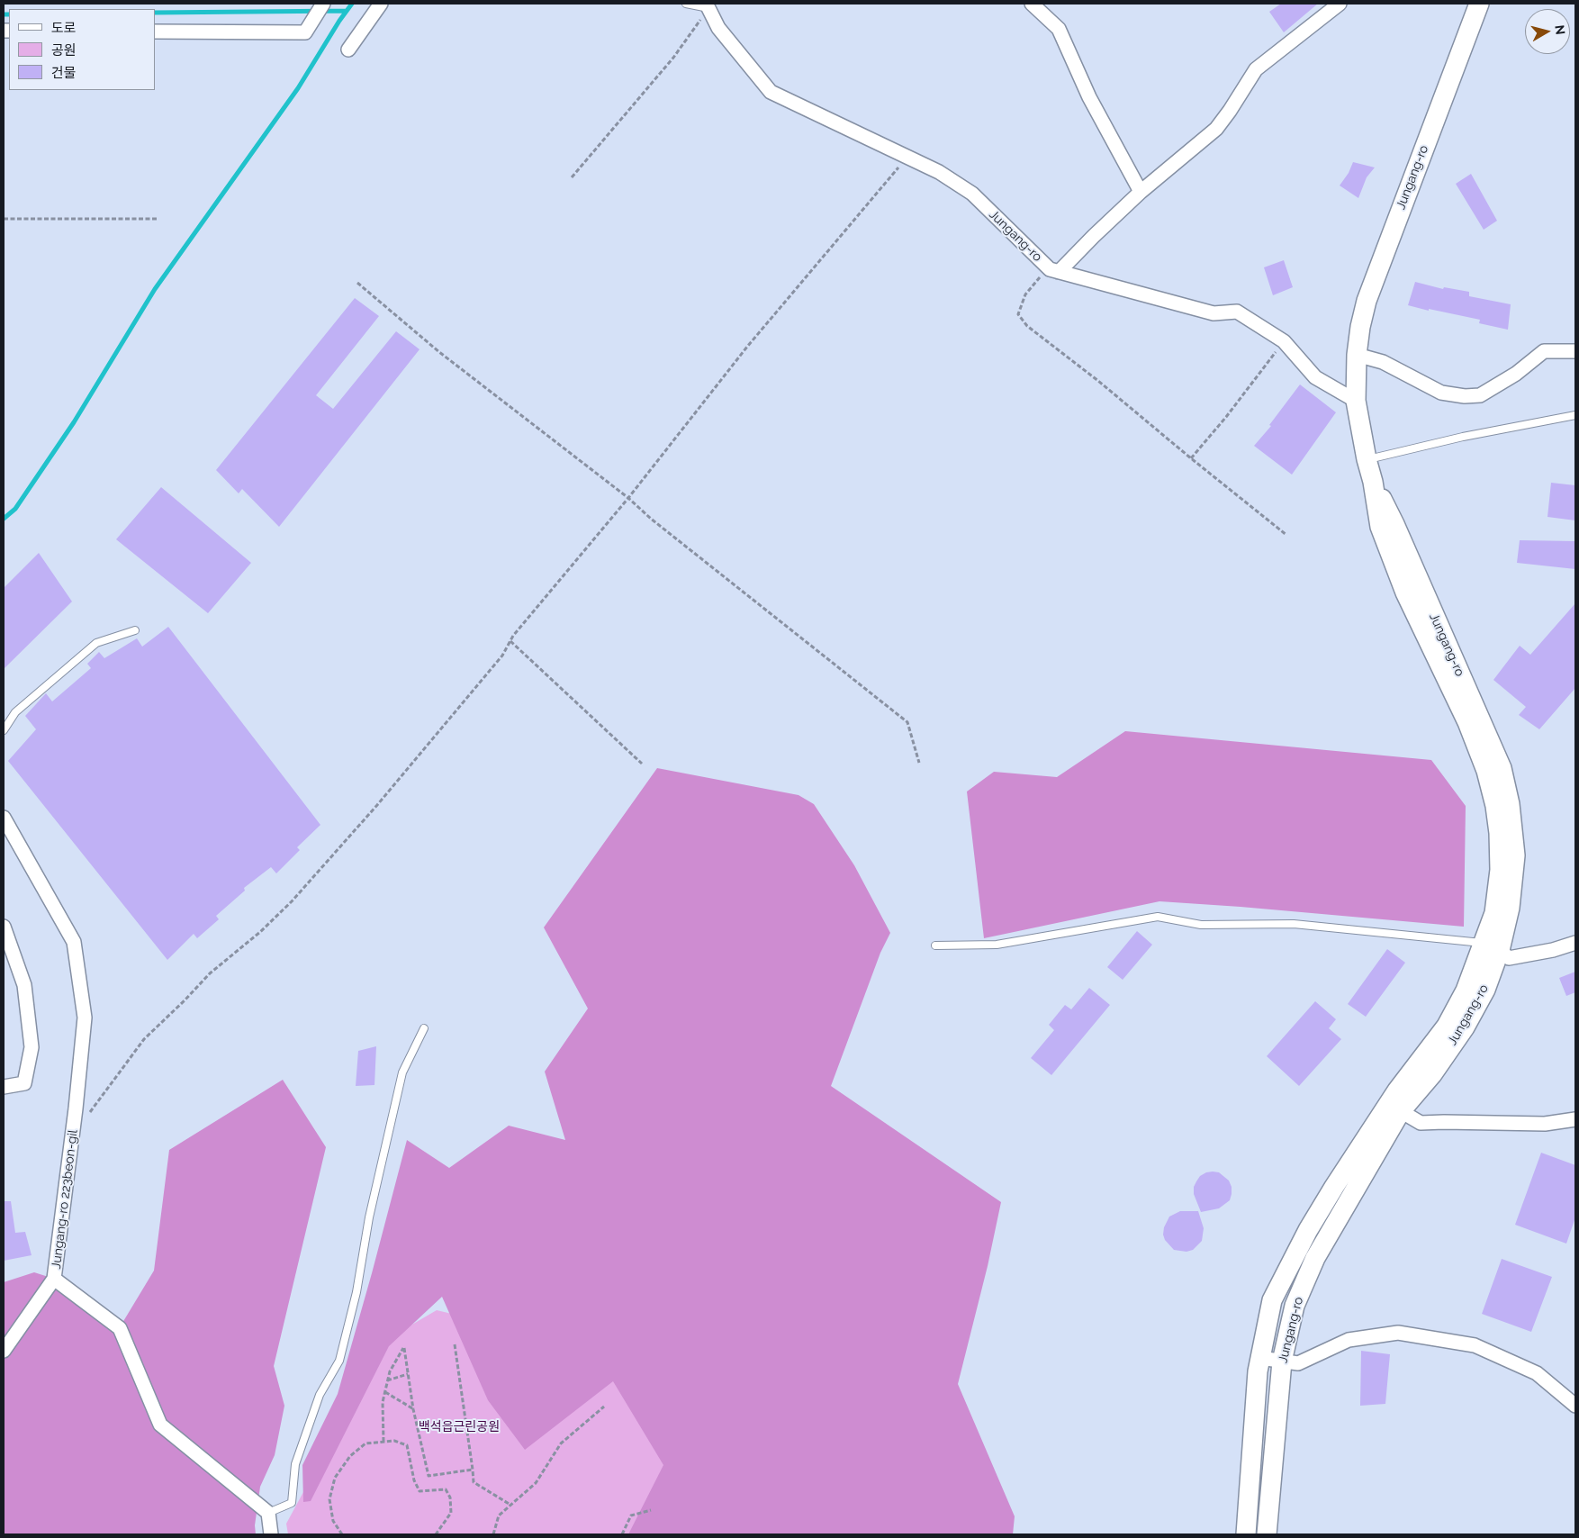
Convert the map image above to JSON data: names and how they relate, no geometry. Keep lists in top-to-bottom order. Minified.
{"streets":{"main road":["Jungang-ro"],"street":["Jungang-ro 223beon-gil"]},"parks":["백석읍근린공원"],"legend":["도로","공원","건물"],"north":"right"}
